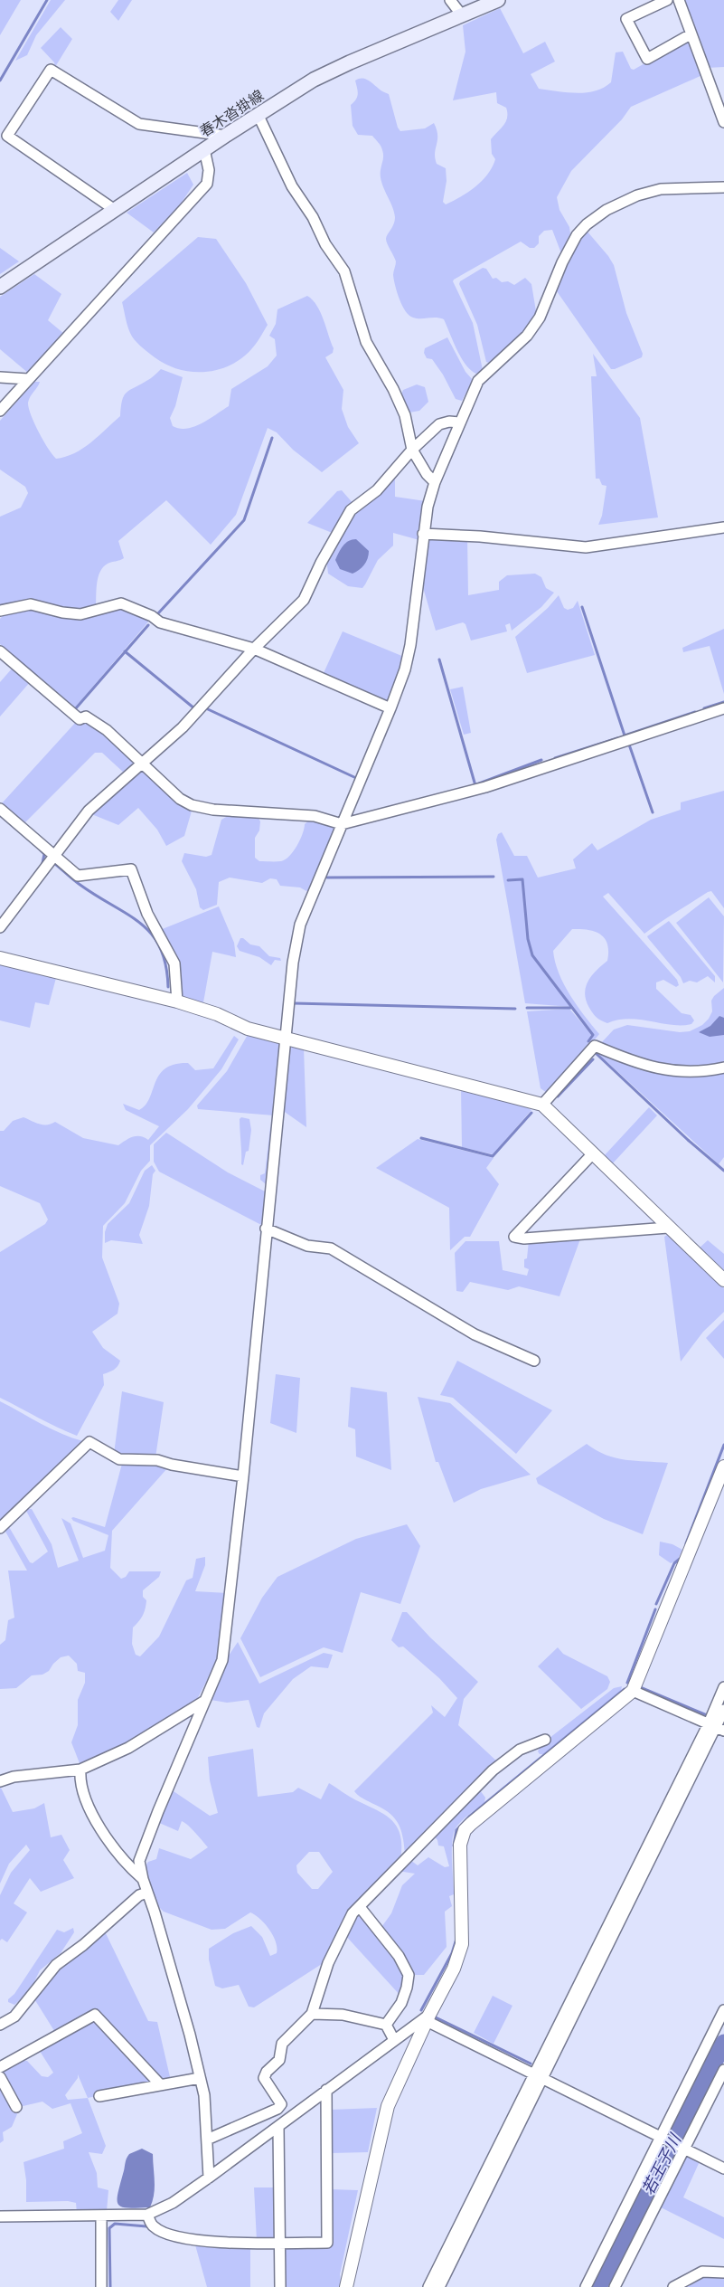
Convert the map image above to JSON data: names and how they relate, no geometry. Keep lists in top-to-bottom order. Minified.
{"streets":{"main road":["春木沓掛線"]},"water":["若王子川"]}
